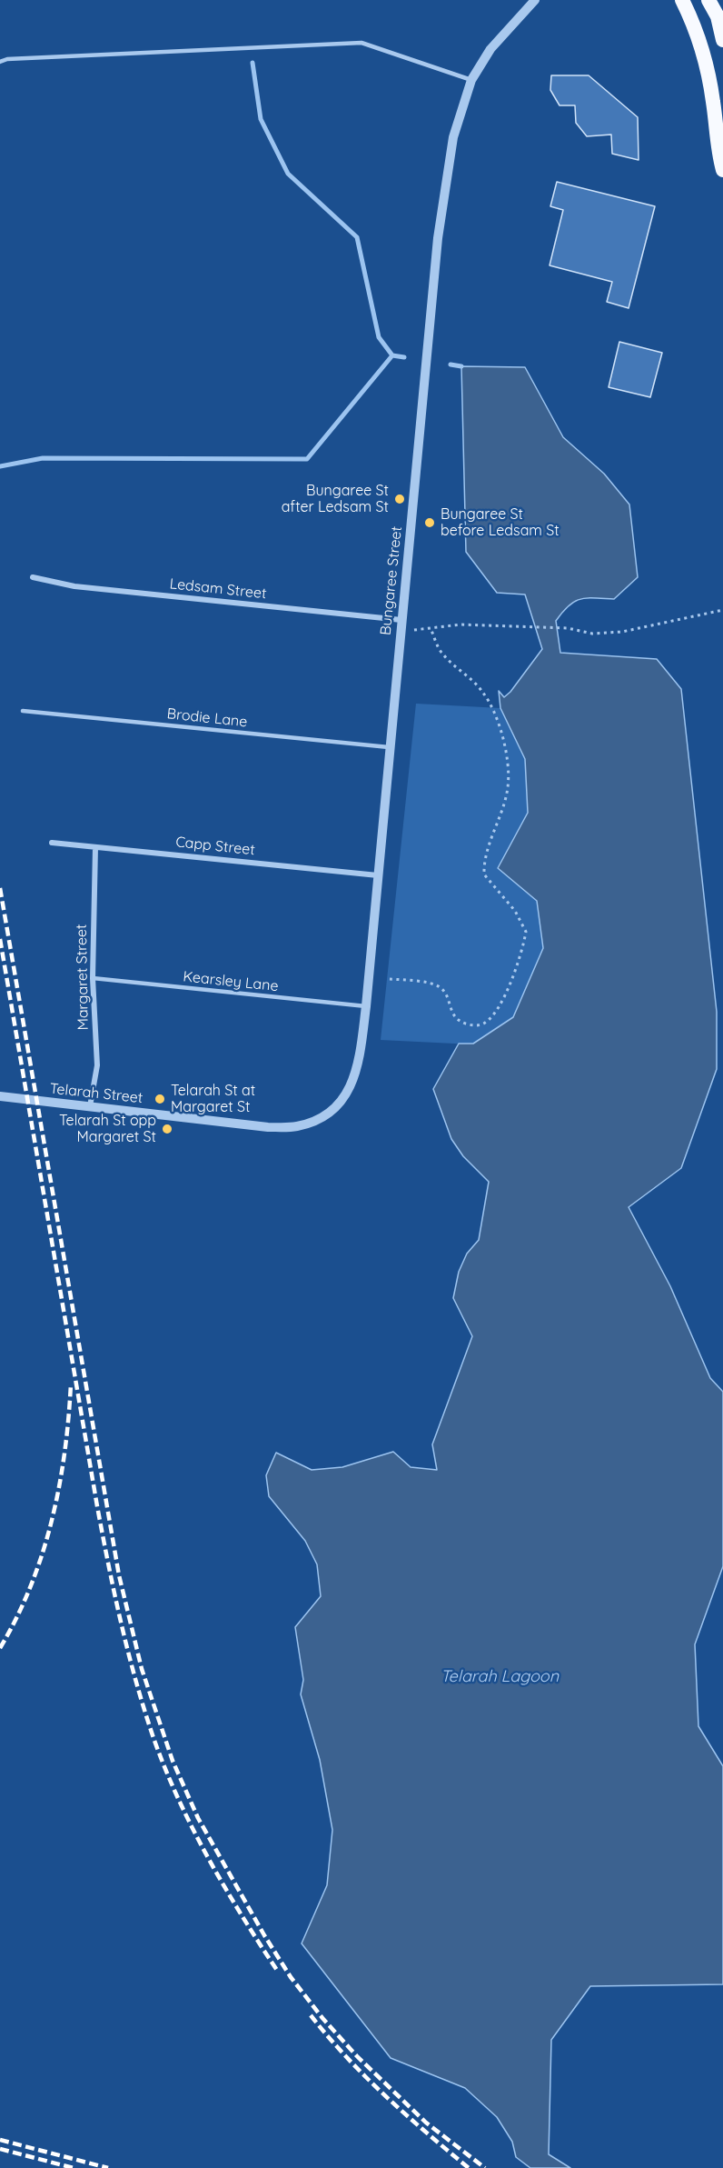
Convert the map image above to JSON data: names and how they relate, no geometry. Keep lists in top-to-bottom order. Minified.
{"streets":{"street":["Bungaree Street","Ledsam Street","Capp Street","Margaret Street","Telarah Street"],"lane":["Brodie Lane","Kearsley Lane"]},"crossings":[["Bungaree Street","Ledsam Street"],["Bungaree Street","Brodie Lane"],["Bungaree Street","Capp Street"],["Bungaree Street","Kearsley Lane"],["Bungaree Street","Telarah Street"],["Capp Street","Margaret Street"],["Margaret Street","Kearsley Lane"],["Margaret Street","Telarah Street"]],"water":["Telarah Lagoon"],"places":["Bungaree St after Ledsam St","Bungaree St before Ledsam St","Telarah St at Margaret St","Telarah St opp Margaret St"]}
